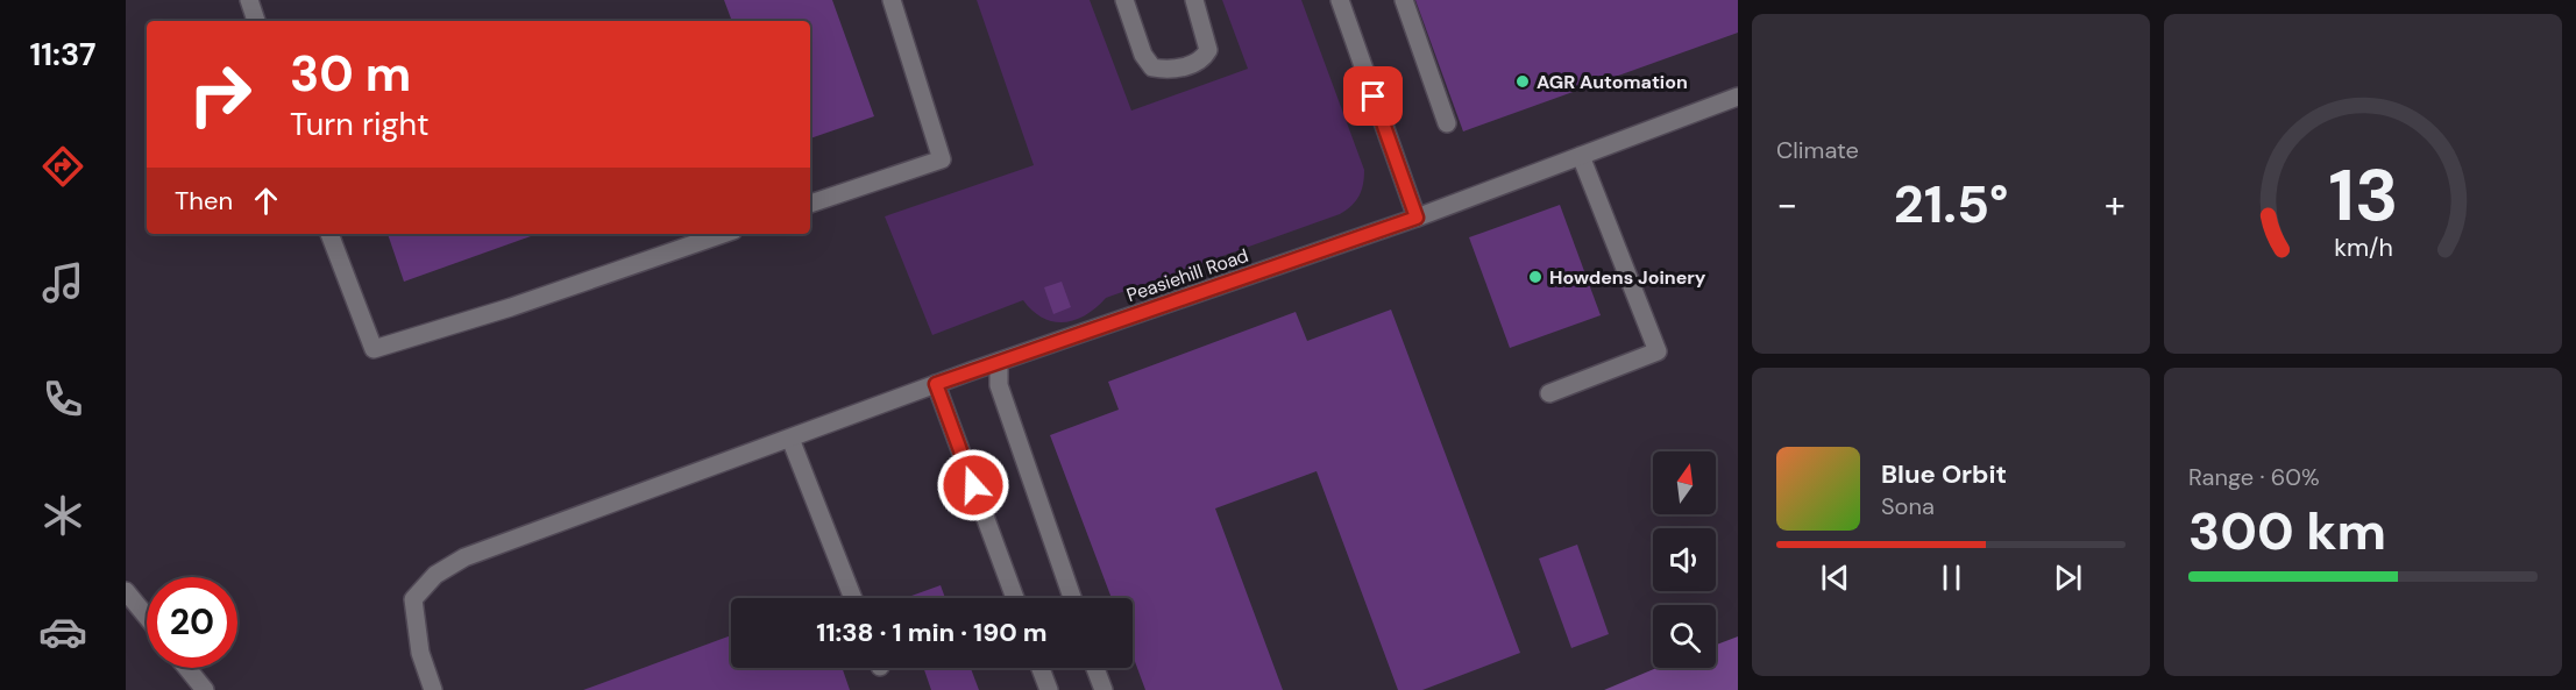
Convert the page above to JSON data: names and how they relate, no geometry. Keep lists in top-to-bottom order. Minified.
{"streets":{"lane":["Peasiehill Road"]},"places":["AGR Automation","Howdens Joinery"],"north":"top","page":{"tabs":"11:37","tile":["Climate",["Range · 60%","300 km"]],"turn":["30 m","Turn right"],"then":"Then","heat":["−","21.5°","+"],"song":["Blue Orbit","Sona"],"limit":"20","trip":"11:38 · 1 min · 190 m","gauge":["13","km/h"]}}
